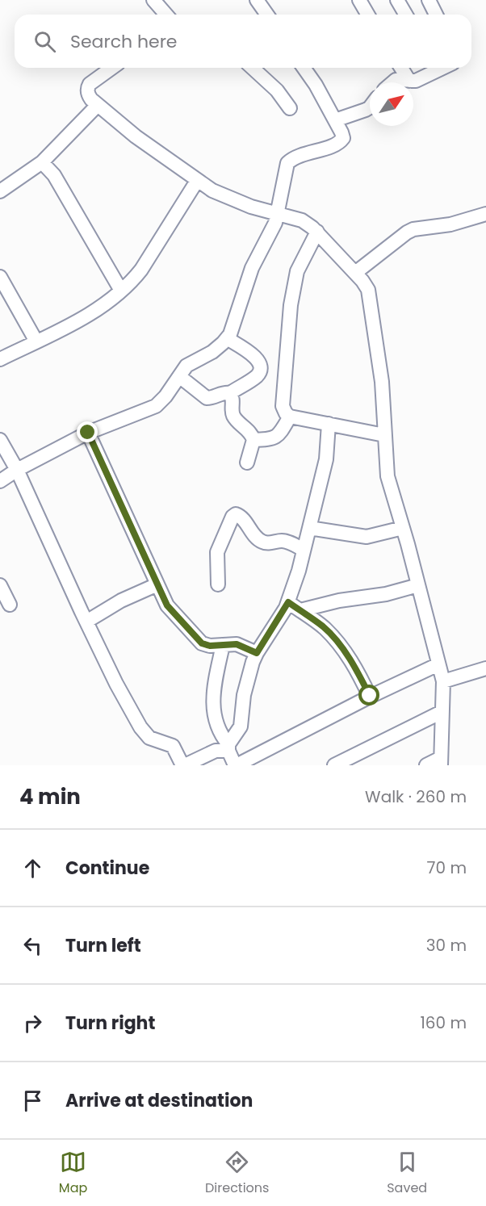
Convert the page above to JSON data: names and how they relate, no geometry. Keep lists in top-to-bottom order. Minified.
{"north":"top right","page":{"search":"Search here","heading":["4 min","Walk · 260 m"],"list":[["Continue","70 m"],["Turn left","30 m"],["Turn right","160 m"],"Arrive at destination"],"nav":["Map","Directions","Saved"]}}
